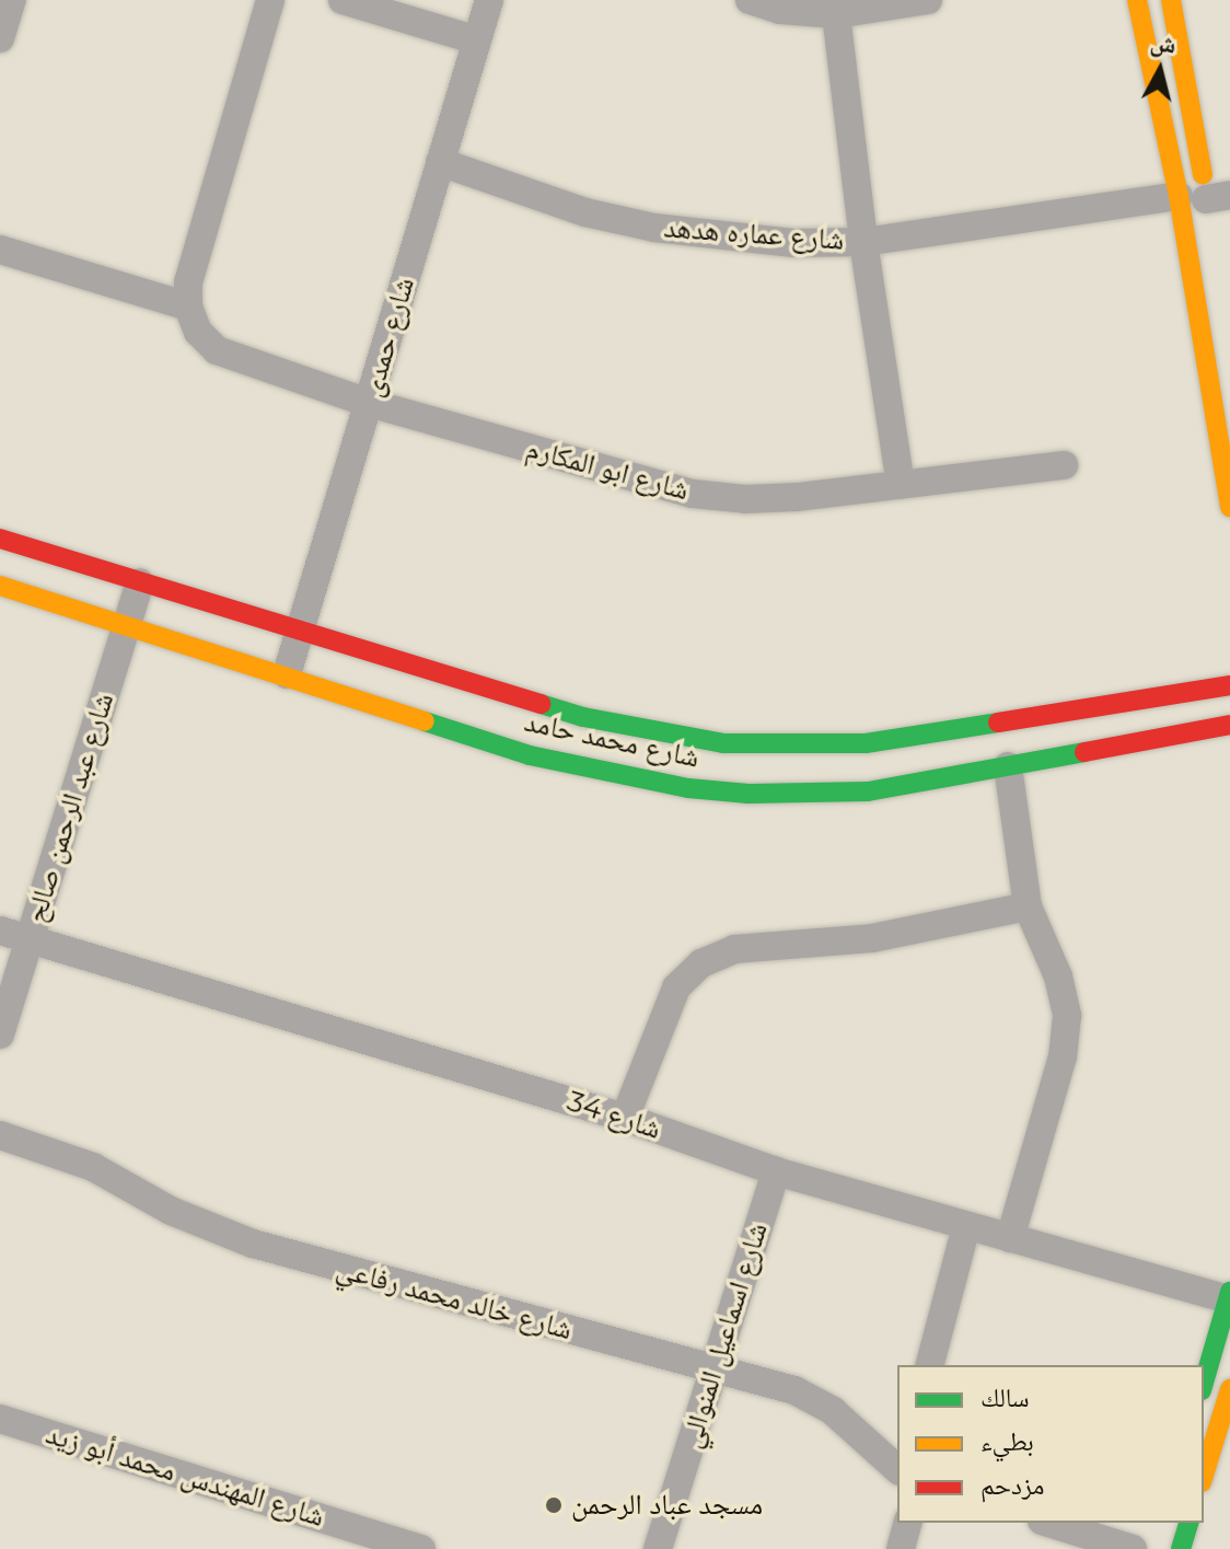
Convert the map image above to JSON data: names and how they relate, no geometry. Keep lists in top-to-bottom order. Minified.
{"streets":{"street":["شارع عماره هدهد","شارع حمدى","شارع ابو المكارم","شارع محمد حامد","شارع عبد الرحمن صالح","شارع 34","شارع خالد محمد رفاعي","شارع اسماعيل المنوالي","شارع المهندس محمد أبو زيد"]},"crossings":[["شارع عماره هدهد","شارع حمدى"],["شارع حمدى","شارع ابو المكارم"],["شارع حمدى","شارع محمد حامد"],["شارع محمد حامد","شارع عبد الرحمن صالح"],["شارع عبد الرحمن صالح","شارع 34"],["شارع 34","شارع اسماعيل المنوالي"],["شارع خالد محمد رفاعي","شارع اسماعيل المنوالي"]],"places":["مسجد عباد الرحمن"],"legend":["سالك","بطيء","مزدحم"],"north":"top"}
